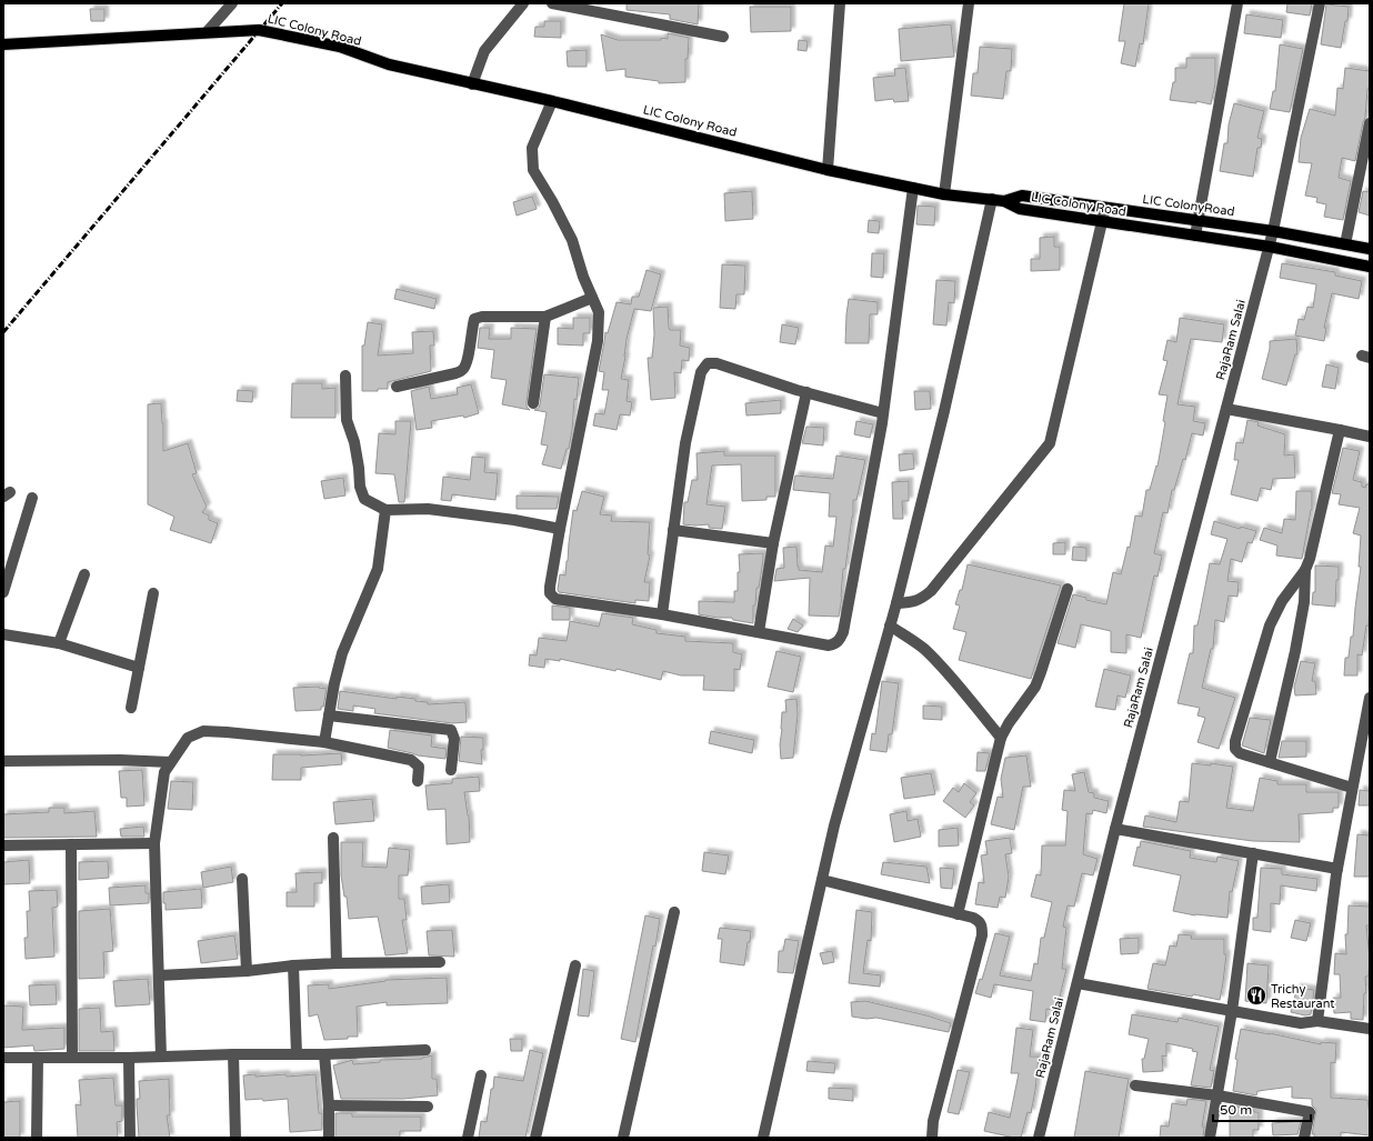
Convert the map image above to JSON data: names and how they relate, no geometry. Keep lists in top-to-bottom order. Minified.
{"streets":{"main road":["LIC Colony Road","LIC ColonyRoad"],"street":["RajaRam Salai"]},"crossings":[["LIC Colony Road","LIC ColonyRoad"],["LIC Colony Road","RajaRam Salai"],["LIC ColonyRoad","RajaRam Salai"]],"places":{"restaurant":["Trichy Restaurant"]},"scale_bar":"50 m"}
